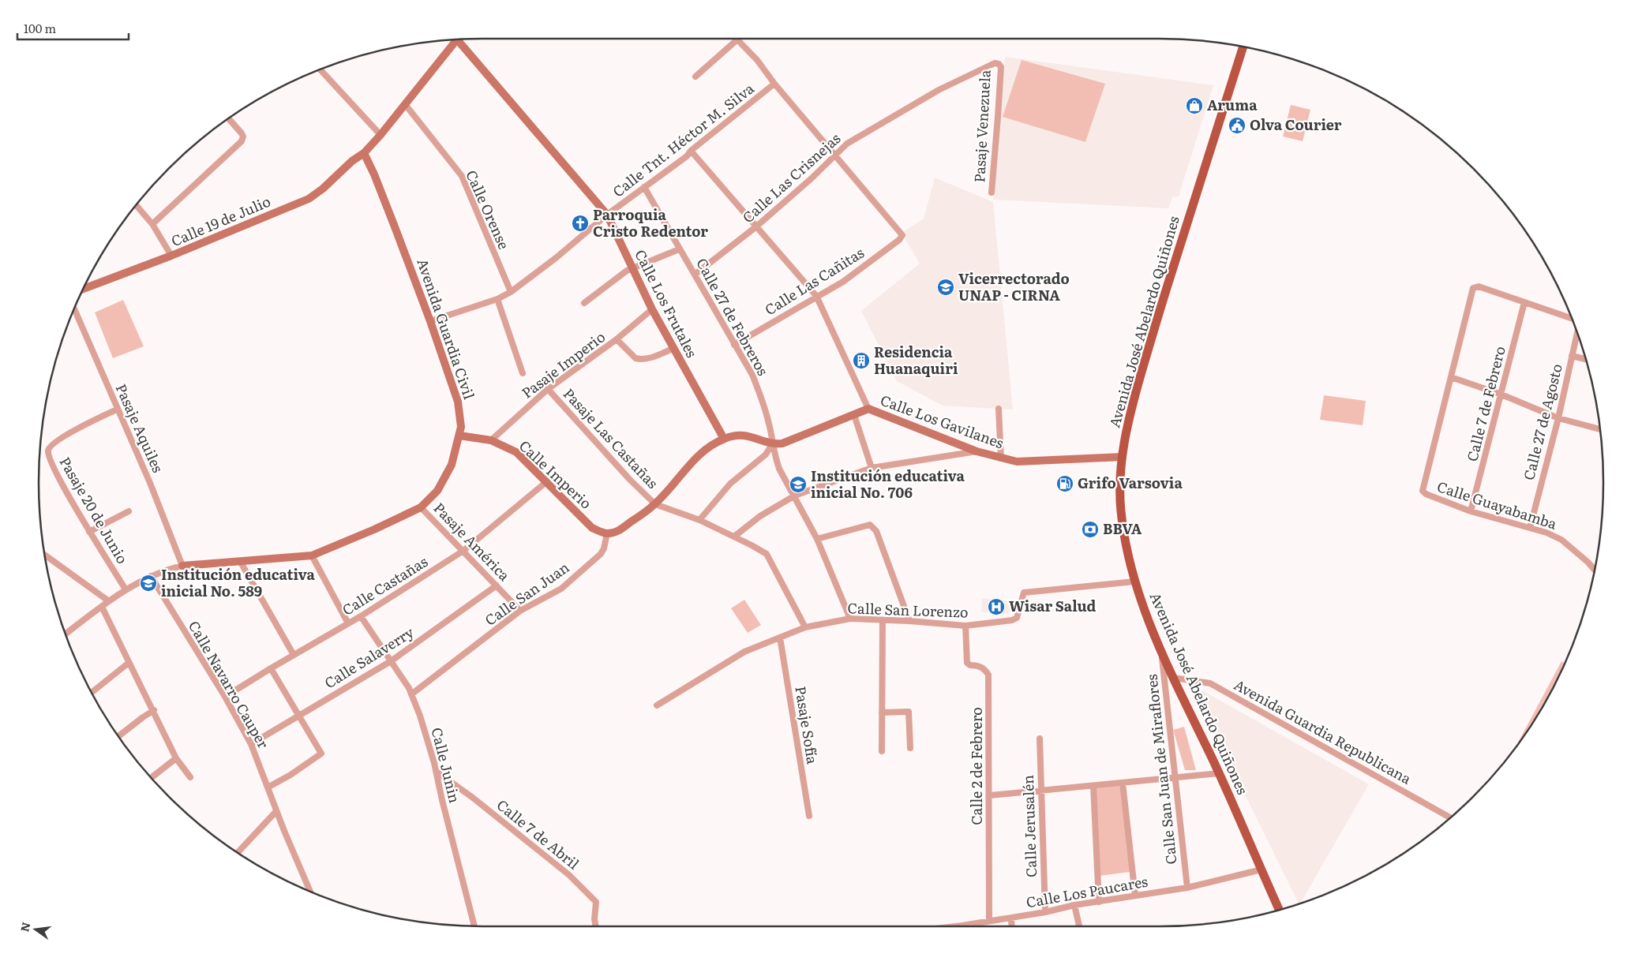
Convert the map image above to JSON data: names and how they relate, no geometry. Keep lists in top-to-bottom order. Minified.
{"streets":{"main road":["Avenida José Abelardo Quiñones"],"street":["Pasaje Venezuela","Calle Tnt. Héctor M. Silva","Calle Las Crisnejas","Calle Orense","Calle 19 de Julio","Calle Las Cañitas","Calle Los Frutales","Calle 27 de Febreros","Avenida Guardia Civil","Pasaje Imperio","Calle 7 de Febrero","Calle Los Gavilanes","Calle 27 de Agosto","Pasaje Aquiles","Pasaje Las Castañas","Calle Imperio","Calle Guayabamba","Pasaje 20 de Junio","Pasaje América","Calle Castañas","Calle San Juan","Calle San Lorenzo","Calle Salaverry","Calle Navarro Cauper","Pasaje Sofía","Avenida Guardia Republicana","Calle Junin","Calle 2 de Febrero","Calle San Juan de Miraflores","Calle Jerusalén","Calle 7 de Abril","Calle Los Paucares"]},"crossings":[["Pasaje Venezuela","Calle Las Crisnejas"],["Calle Tnt. Héctor M. Silva","Calle Orense"],["Calle Tnt. Héctor M. Silva","Calle Los Frutales"],["Calle Tnt. Héctor M. Silva","Calle 27 de Febreros"],["Calle Tnt. Héctor M. Silva","Avenida Guardia Civil"],["Calle Las Crisnejas","Calle Las Cañitas"],["Calle Las Crisnejas","Calle 27 de Febreros"],["Calle 19 de Julio","Avenida Guardia Civil"],["Calle Las Cañitas","Calle 27 de Febreros"],["Calle Los Frutales","Pasaje Imperio"],["Calle 27 de Febreros","Calle Los Gavilanes"],["Calle 27 de Febreros","Calle San Lorenzo"],["Avenida José Abelardo Quiñones","Calle Los Gavilanes"],["Avenida José Abelardo Quiñones","Calle San Lorenzo"],["Avenida José Abelardo Quiñones","Avenida Guardia Republicana"],["Avenida José Abelardo Quiñones","Calle San Juan de Miraflores"],["Avenida José Abelardo Quiñones","Calle Los Paucares"],["Avenida Guardia Civil","Pasaje Aquiles"],["Avenida Guardia Civil","Calle Imperio"],["Avenida Guardia Civil","Pasaje 20 de Junio"],["Avenida Guardia Civil","Pasaje América"],["Avenida Guardia Civil","Calle Navarro Cauper"],["Pasaje Imperio","Pasaje Las Castañas"],["Pasaje Imperio","Calle Imperio"],["Calle 7 de Febrero","Calle Guayabamba"],["Calle 27 de Agosto","Calle Guayabamba"],["Pasaje Aquiles","Pasaje 20 de Junio"],["Calle Imperio","Calle Castañas"],["Calle Imperio","Calle San Juan"],["Pasaje América","Calle Castañas"],["Pasaje América","Calle San Juan"],["Pasaje América","Calle Salaverry"],["Calle Castañas","Calle Navarro Cauper"],["Calle Castañas","Calle Junin"],["Calle San Juan","Calle Junin"],["Calle San Lorenzo","Pasaje Sofía"],["Calle San Lorenzo","Calle 2 de Febrero"],["Calle Salaverry","Calle Navarro Cauper"],["Calle Salaverry","Calle Junin"],["Calle Junin","Calle 7 de Abril"],["Calle 2 de Febrero","Calle Los Paucares"],["Calle San Juan de Miraflores","Calle Los Paucares"],["Calle Jerusalén","Calle Los Paucares"]],"places":{"shop":["Aruma"],"public building":["Olva Courier"],"church":["Parroquia Cristo Redentor"],"school or university":["Vicerrectorado UNAP - CIRNA","Institución educativa inicial No. 706","Institución educativa inicial No. 589"],"building":["Residencia Huanaquiri"],"fuel station":["Grifo Varsovia"],"bank":["BBVA"],"hospital":["Wisar Salud"]},"scale_bar":"100 m","north":"left"}
